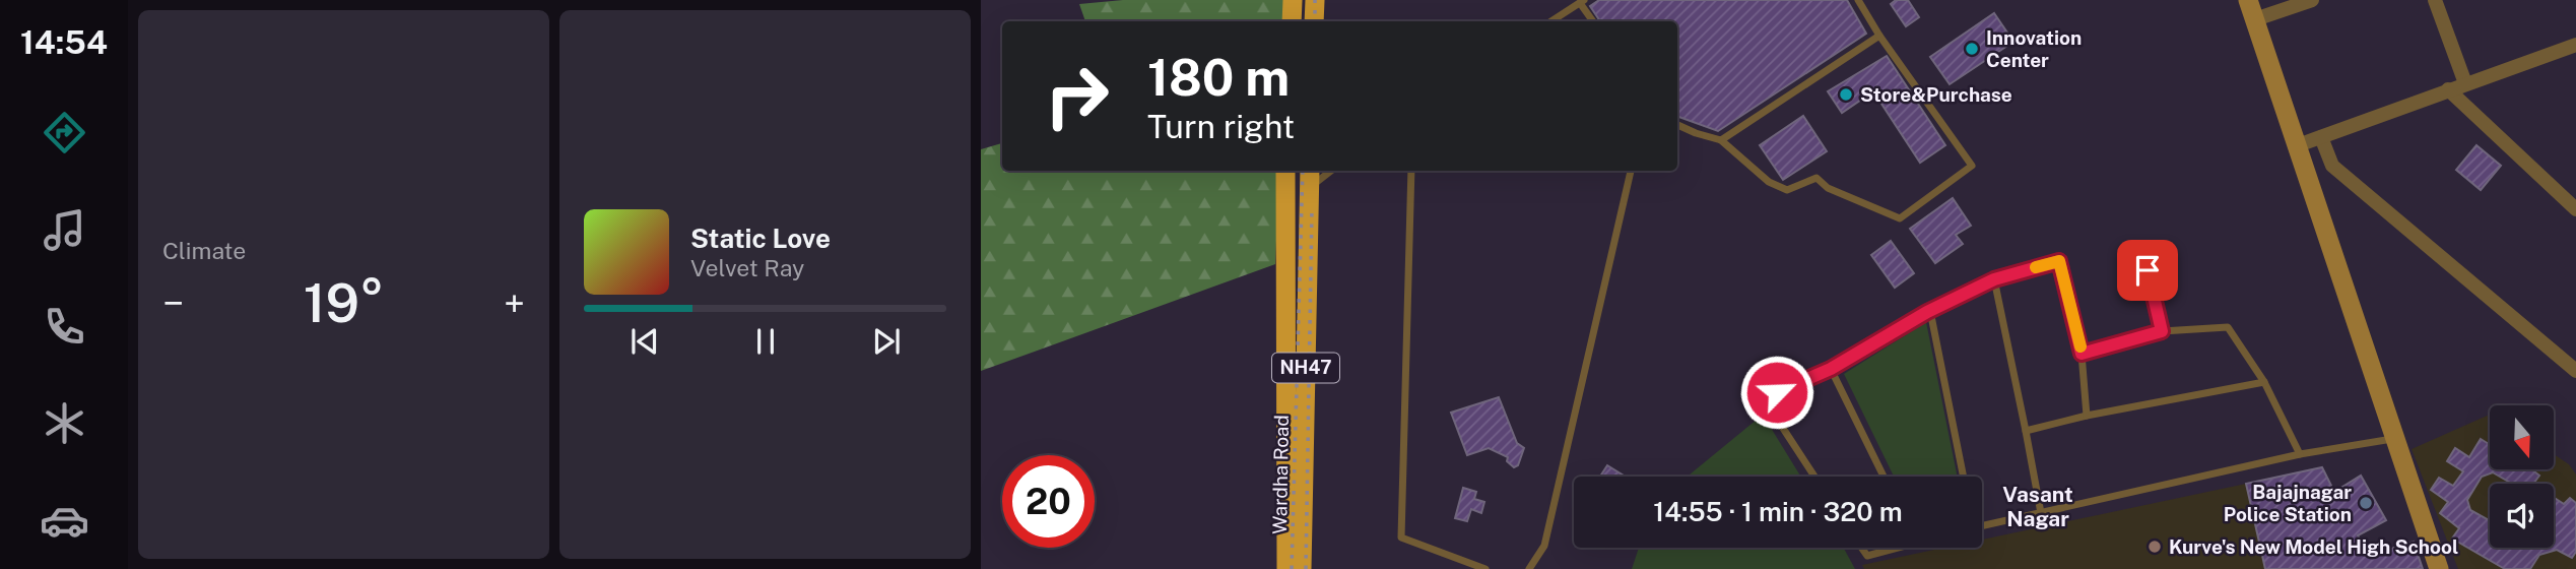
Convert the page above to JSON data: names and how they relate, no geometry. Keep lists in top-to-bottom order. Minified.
{"streets":{"highway":["NH47","Wardha Road"]},"districts":["Vasant Nagar"],"places":["Innovation Center","Store&Purchase","Bajajnagar Police Station","Kurve's New Model High School"],"north":"bottom","page":{"tabs":"14:54","tile":"Climate","turn":["180 m","Turn right"],"song":["Static Love","Velvet Ray"],"heat":["−","19°","+"],"limit":"20","trip":"14:55 · 1 min · 320 m"}}
